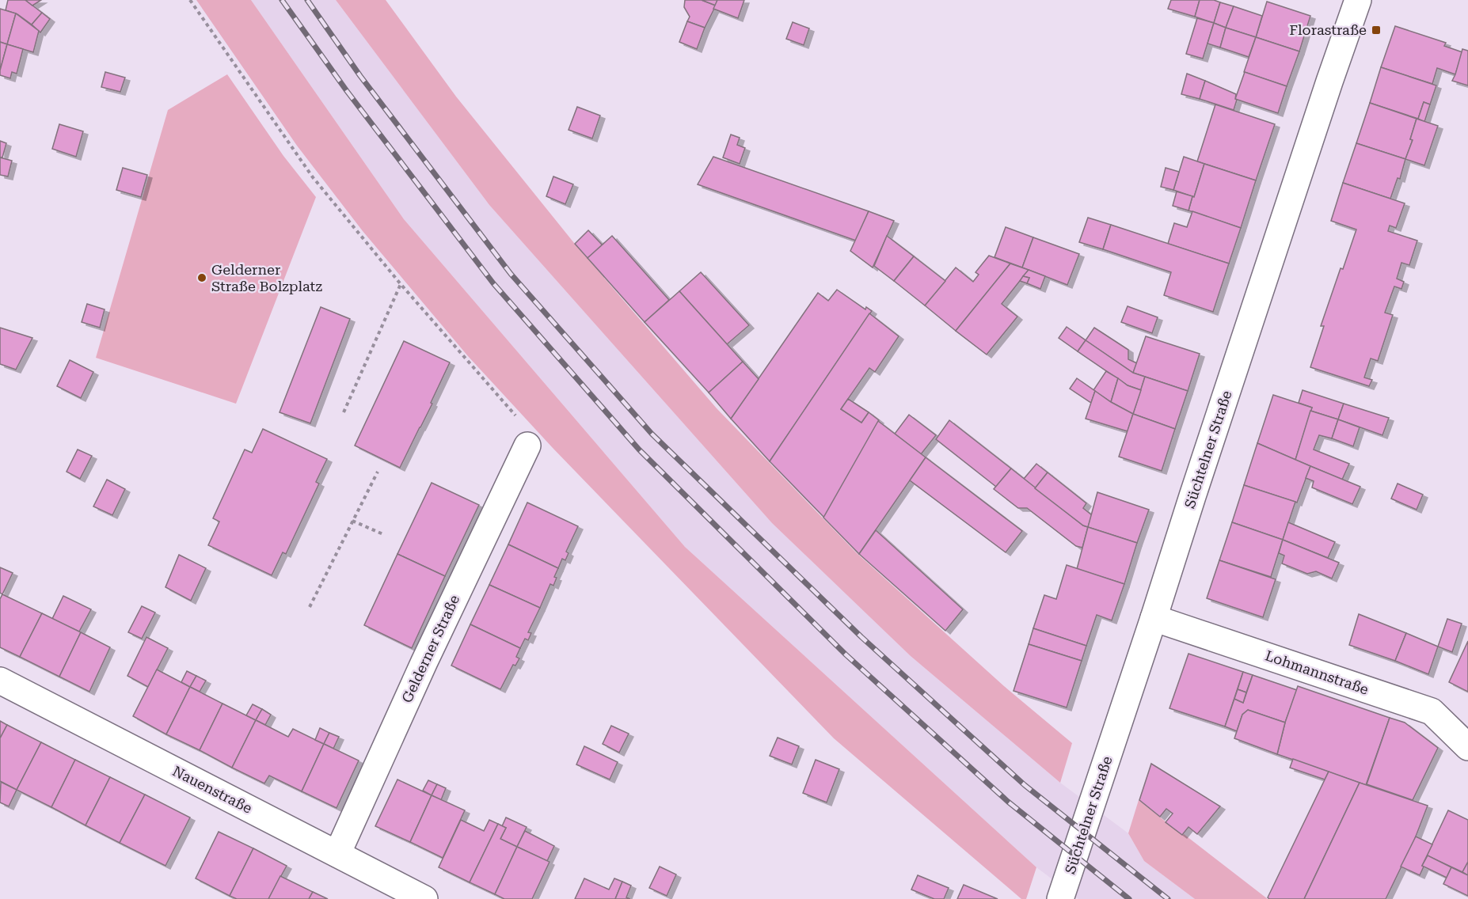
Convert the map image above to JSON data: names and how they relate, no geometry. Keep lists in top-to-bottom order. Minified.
{"streets":{"street":["Süchtelner Straße","Gelderner Straße","Lohmannstraße","Nauenstraße"]},"crossings":[["Süchtelner Straße","Lohmannstraße"],["Gelderner Straße","Nauenstraße"]],"places":{"transit":["Florastraße"],"other":["Gelderner Straße Bolzplatz"]}}
